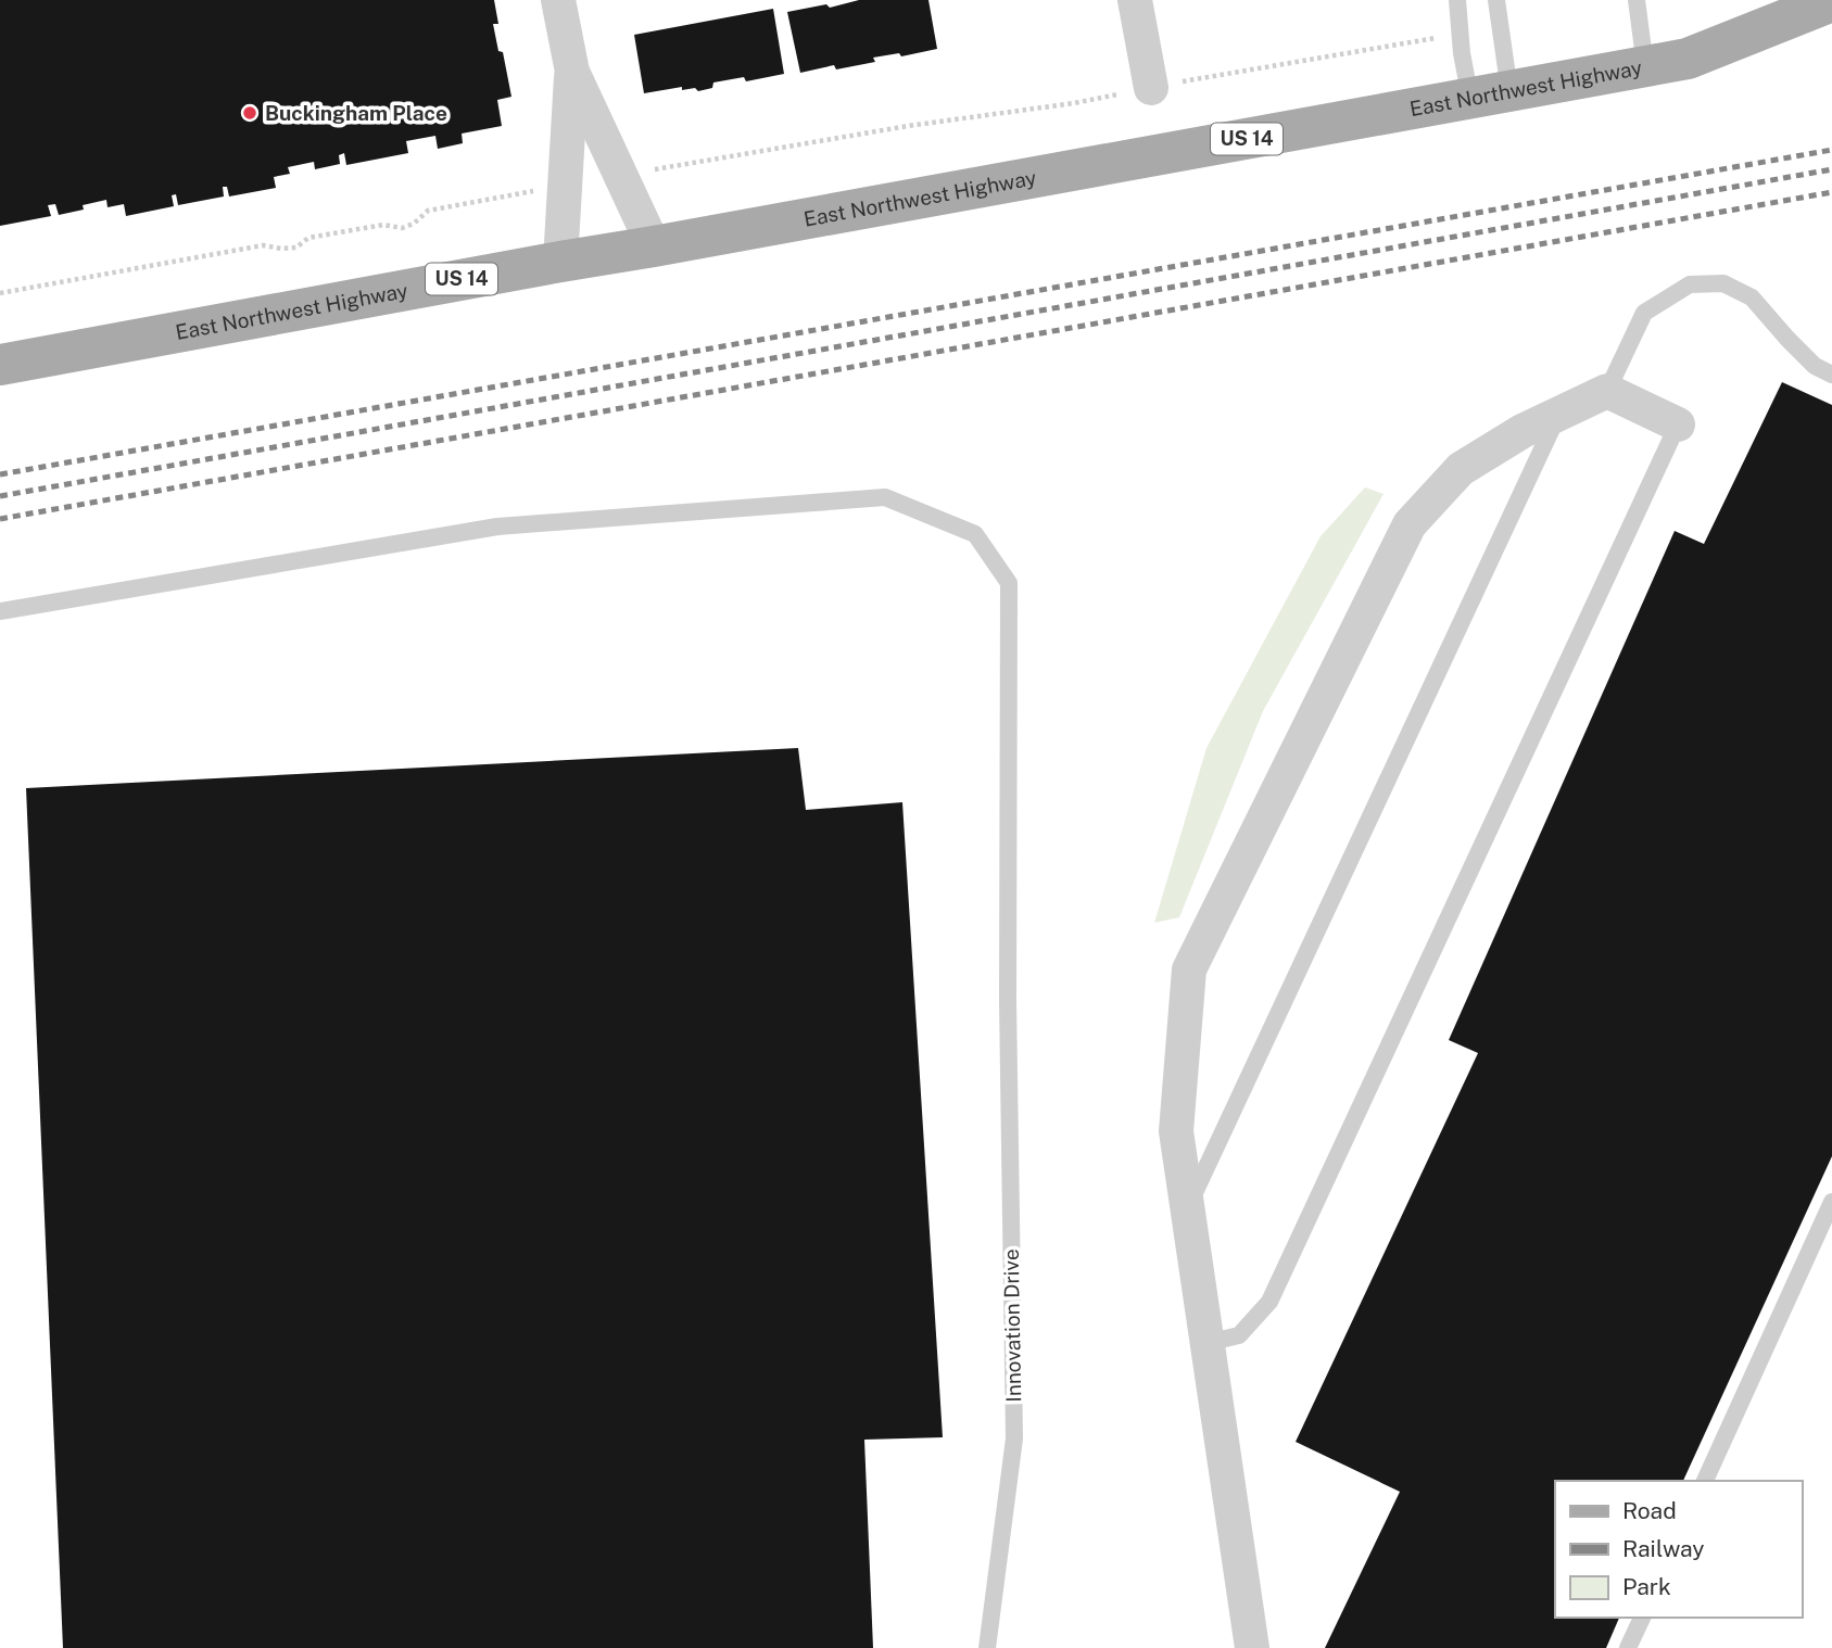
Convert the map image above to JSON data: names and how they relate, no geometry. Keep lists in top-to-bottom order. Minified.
{"streets":{"main road":["East Northwest Highway","US 14"],"lane":["Innovation Drive"]},"places":["Buckingham Place"],"legend":["Road","Railway","Park"]}
